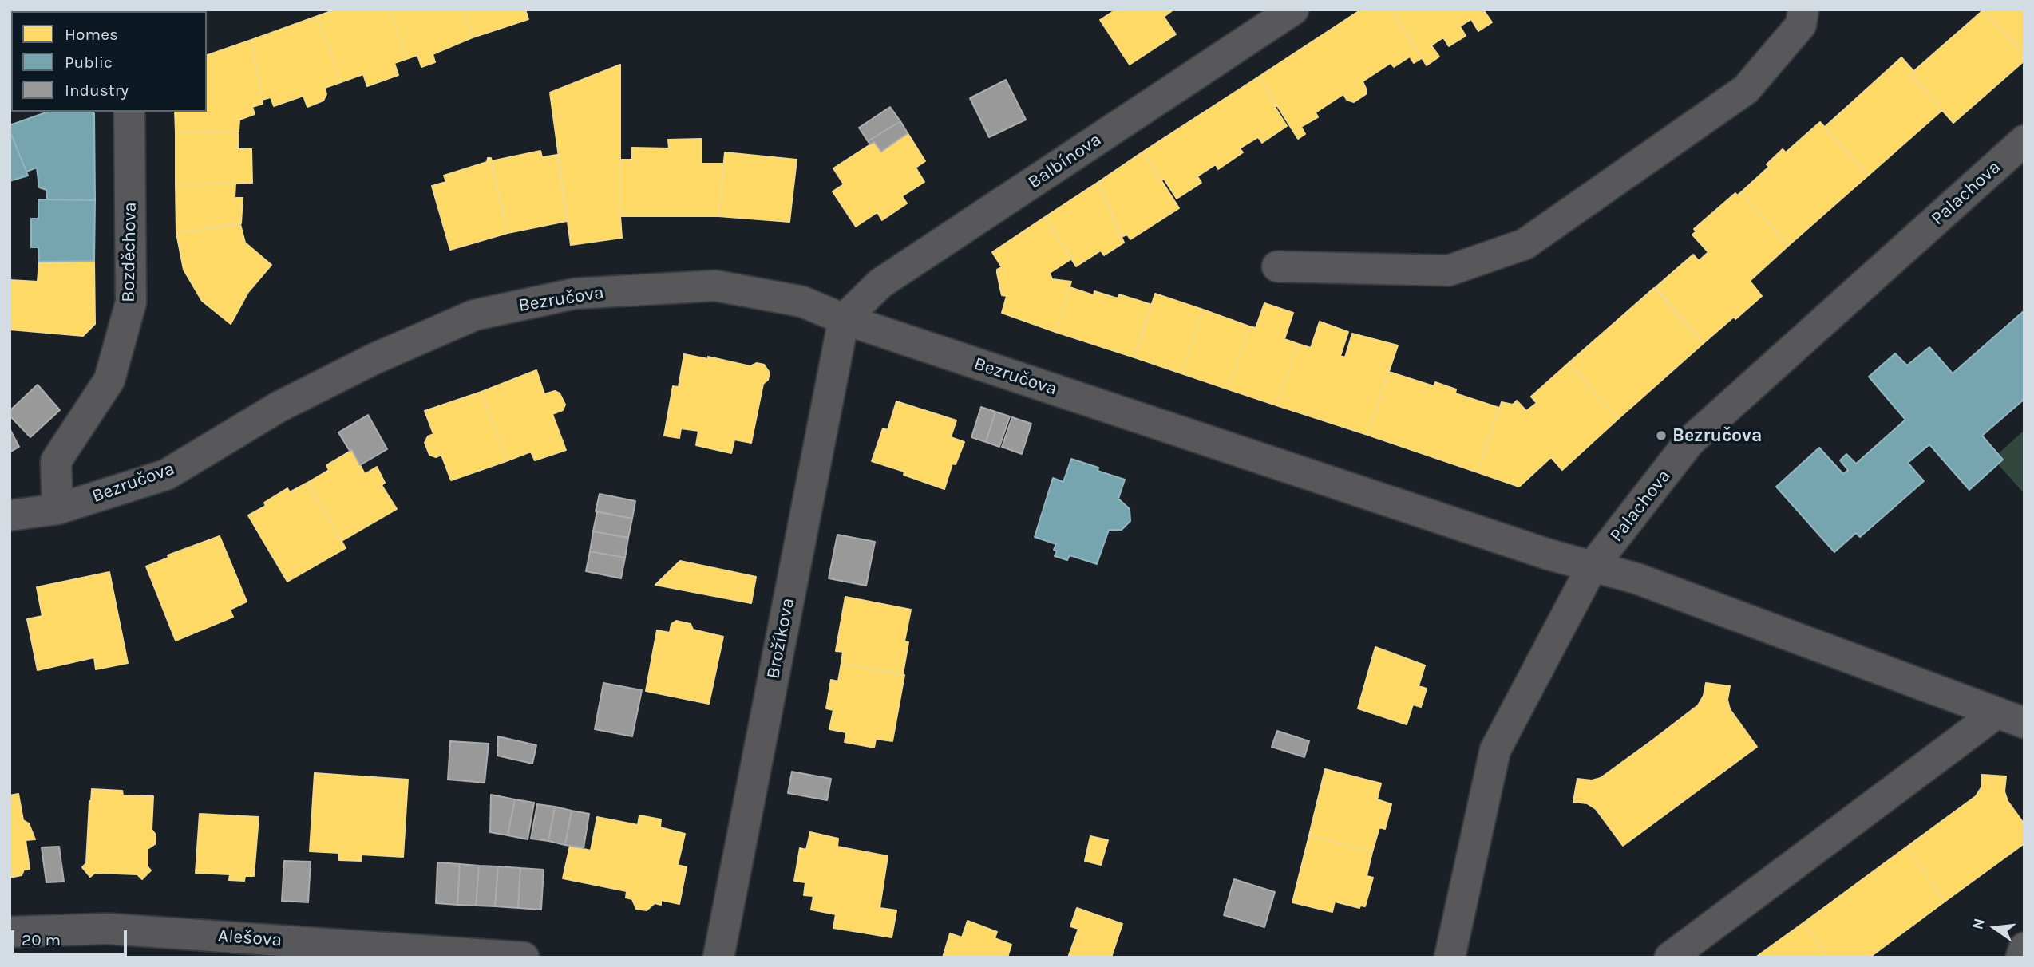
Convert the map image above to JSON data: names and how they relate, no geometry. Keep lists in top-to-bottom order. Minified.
{"streets":{"street":["Balbínova","Palachova","Bozděchova","Bezručova","Brožíkova","Alešova"]},"crossings":[["Balbínova","Bezručova"],["Balbínova","Brožíkova"],["Palachova","Bezručova"],["Bozděchova","Bezručova"],["Bezručova","Brožíkova"]],"places":["Bezručova"],"legend":["Homes","Public","Industry"],"scale_bar":"20 m","north":"left"}
